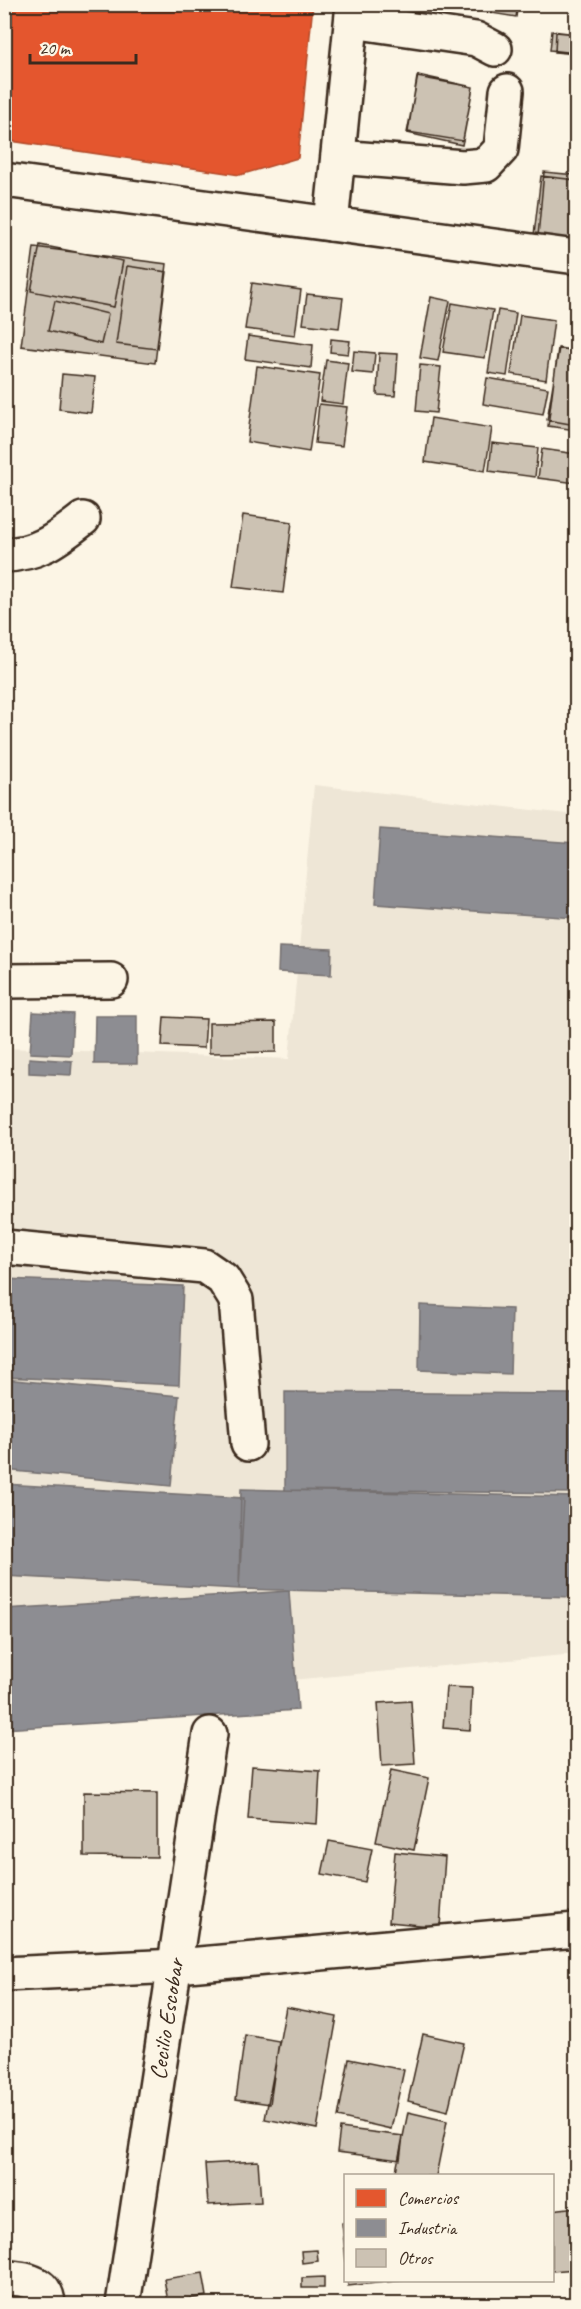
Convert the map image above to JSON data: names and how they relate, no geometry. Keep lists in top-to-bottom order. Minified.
{"streets":{"street":["Cecilio Escobar"]},"legend":["Comercios","Industria","Otros"],"scale_bar":"20 m"}
